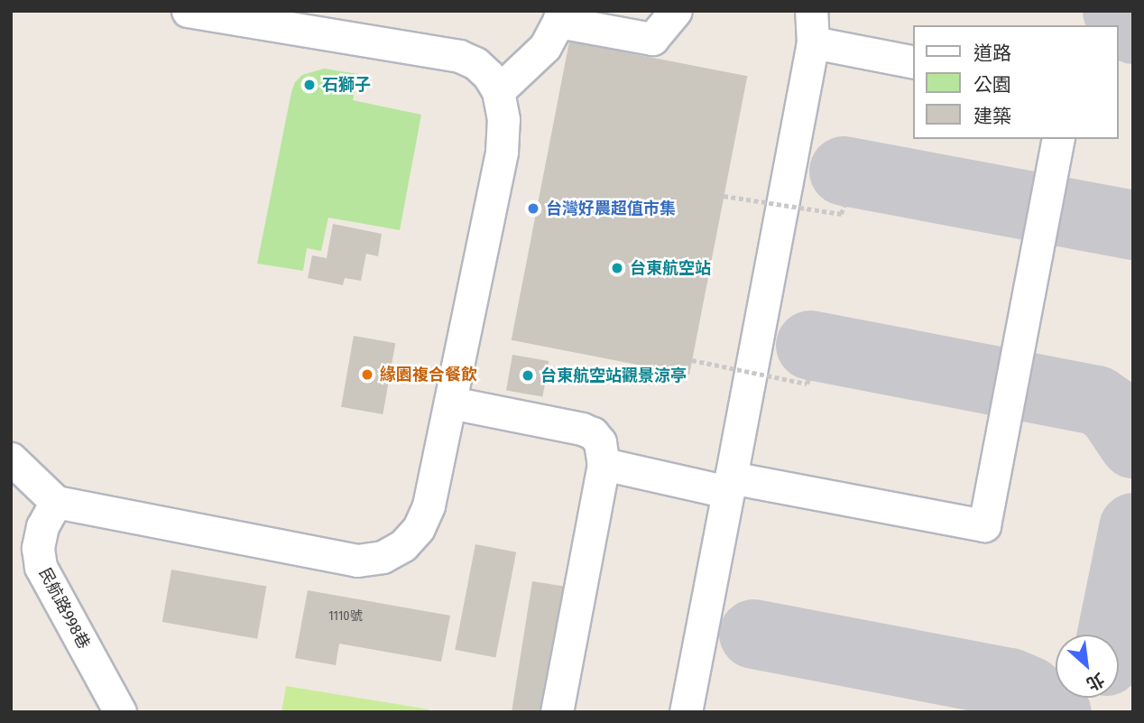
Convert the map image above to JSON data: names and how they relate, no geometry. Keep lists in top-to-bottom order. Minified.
{"streets":{"street":["民航路998巷"]},"places":["石獅子","台灣好農超值市集","台東航空站","緣園複合餐飲","台東航空站觀景涼亭"],"house_numbers":["1110號"],"legend":["道路","公園","建築"],"north":"bottom right"}
